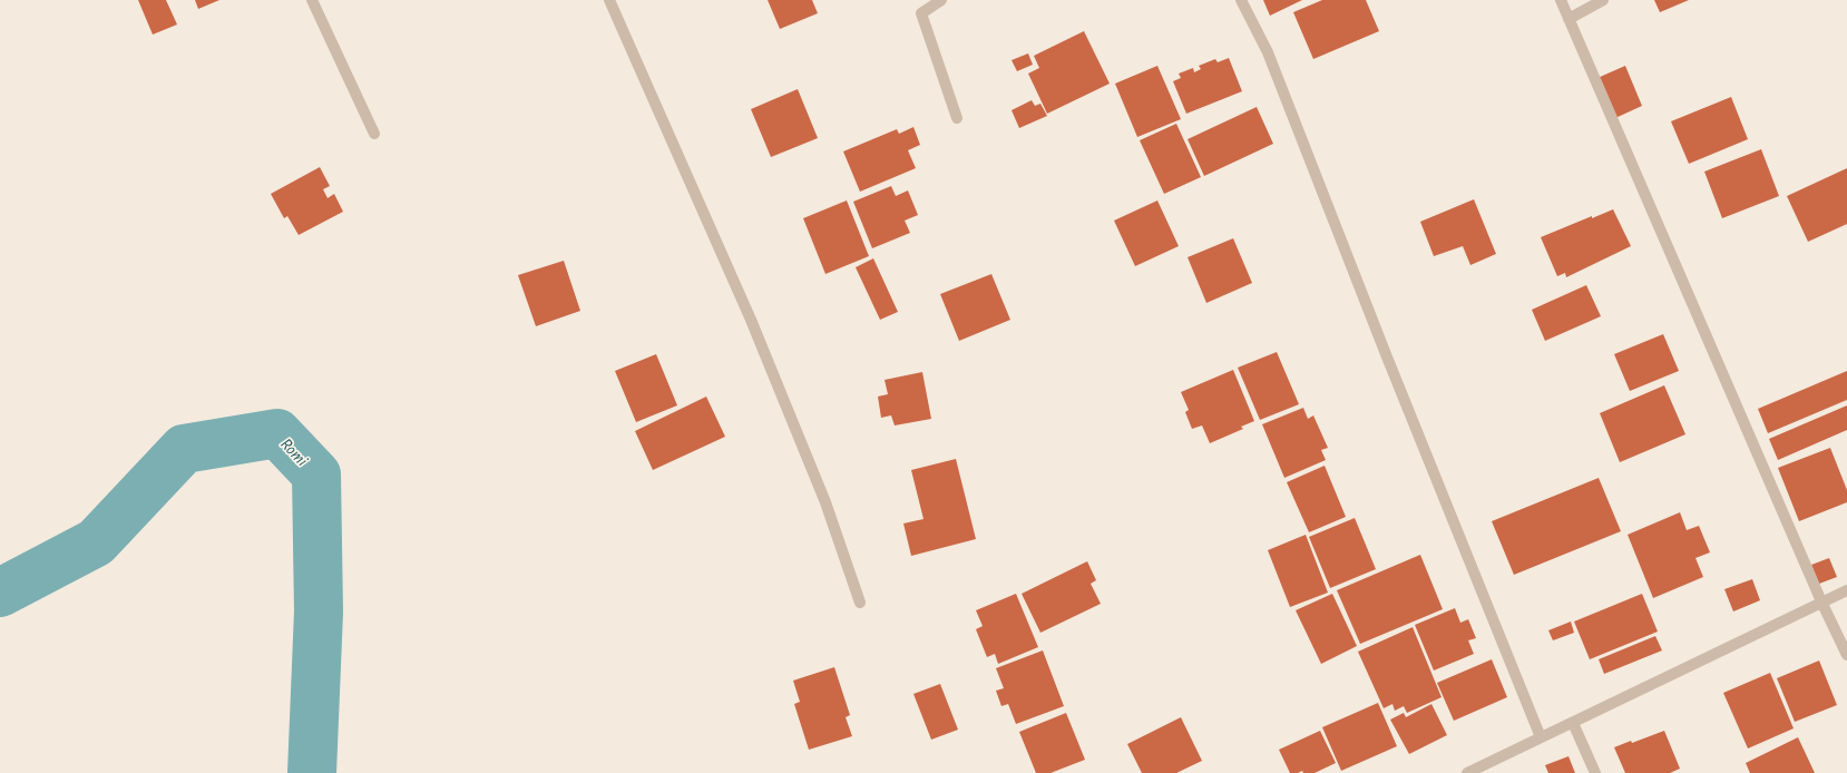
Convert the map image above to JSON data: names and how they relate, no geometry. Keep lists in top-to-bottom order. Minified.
{"water":["Romi"]}
